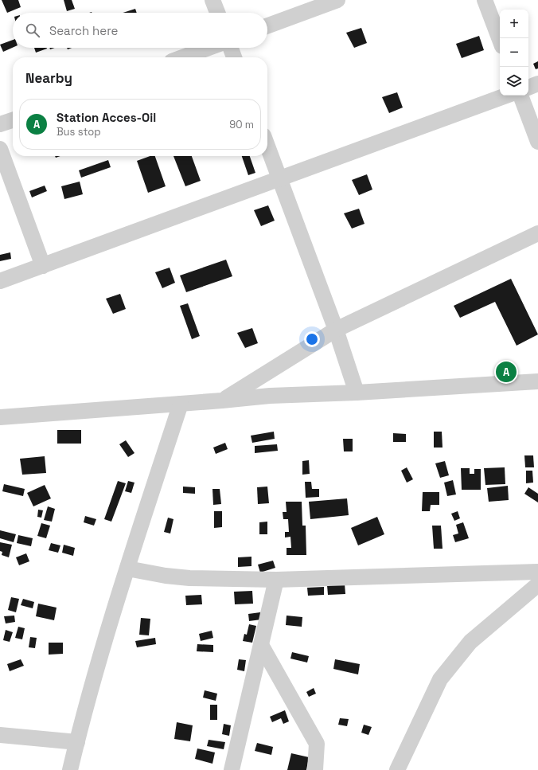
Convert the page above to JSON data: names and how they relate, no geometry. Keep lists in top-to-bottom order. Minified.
{"page":{"map_buttons":["+","−"],"search":"Search here","heading":"Nearby","list":[{"mark":"A","name":"Station Acces-Oil","note":"Bus stop","value":"90 m"}],"pins":"A"}}
